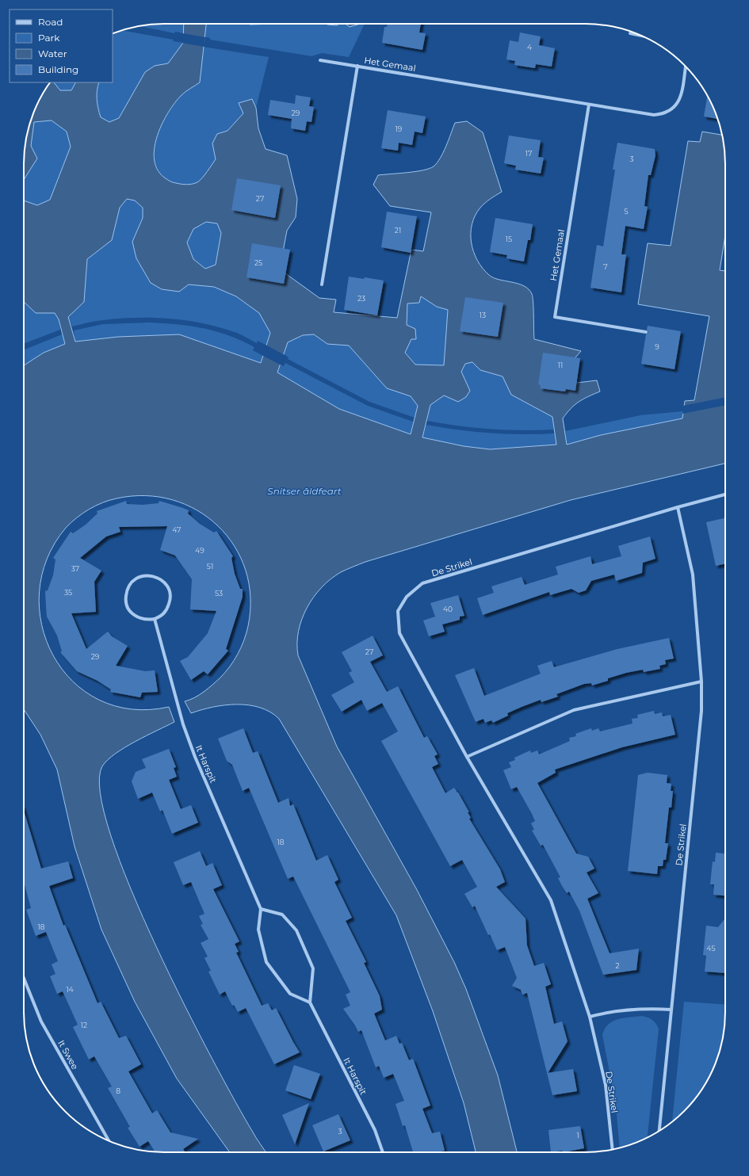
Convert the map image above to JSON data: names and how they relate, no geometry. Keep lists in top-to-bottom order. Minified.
{"streets":{"street":["Het Gemaal","De Strikel","It Harspit","It Swee"]},"water":["Snitser âldfeart"],"house_numbers":["4","29","19","17","3","27","5","21","15","25","7","23","13","9","11","47","49","51","37","35","53","40","27","29","18","18","45","2","14","12","8","3","1"],"legend":["Road","Park","Water","Building"]}
